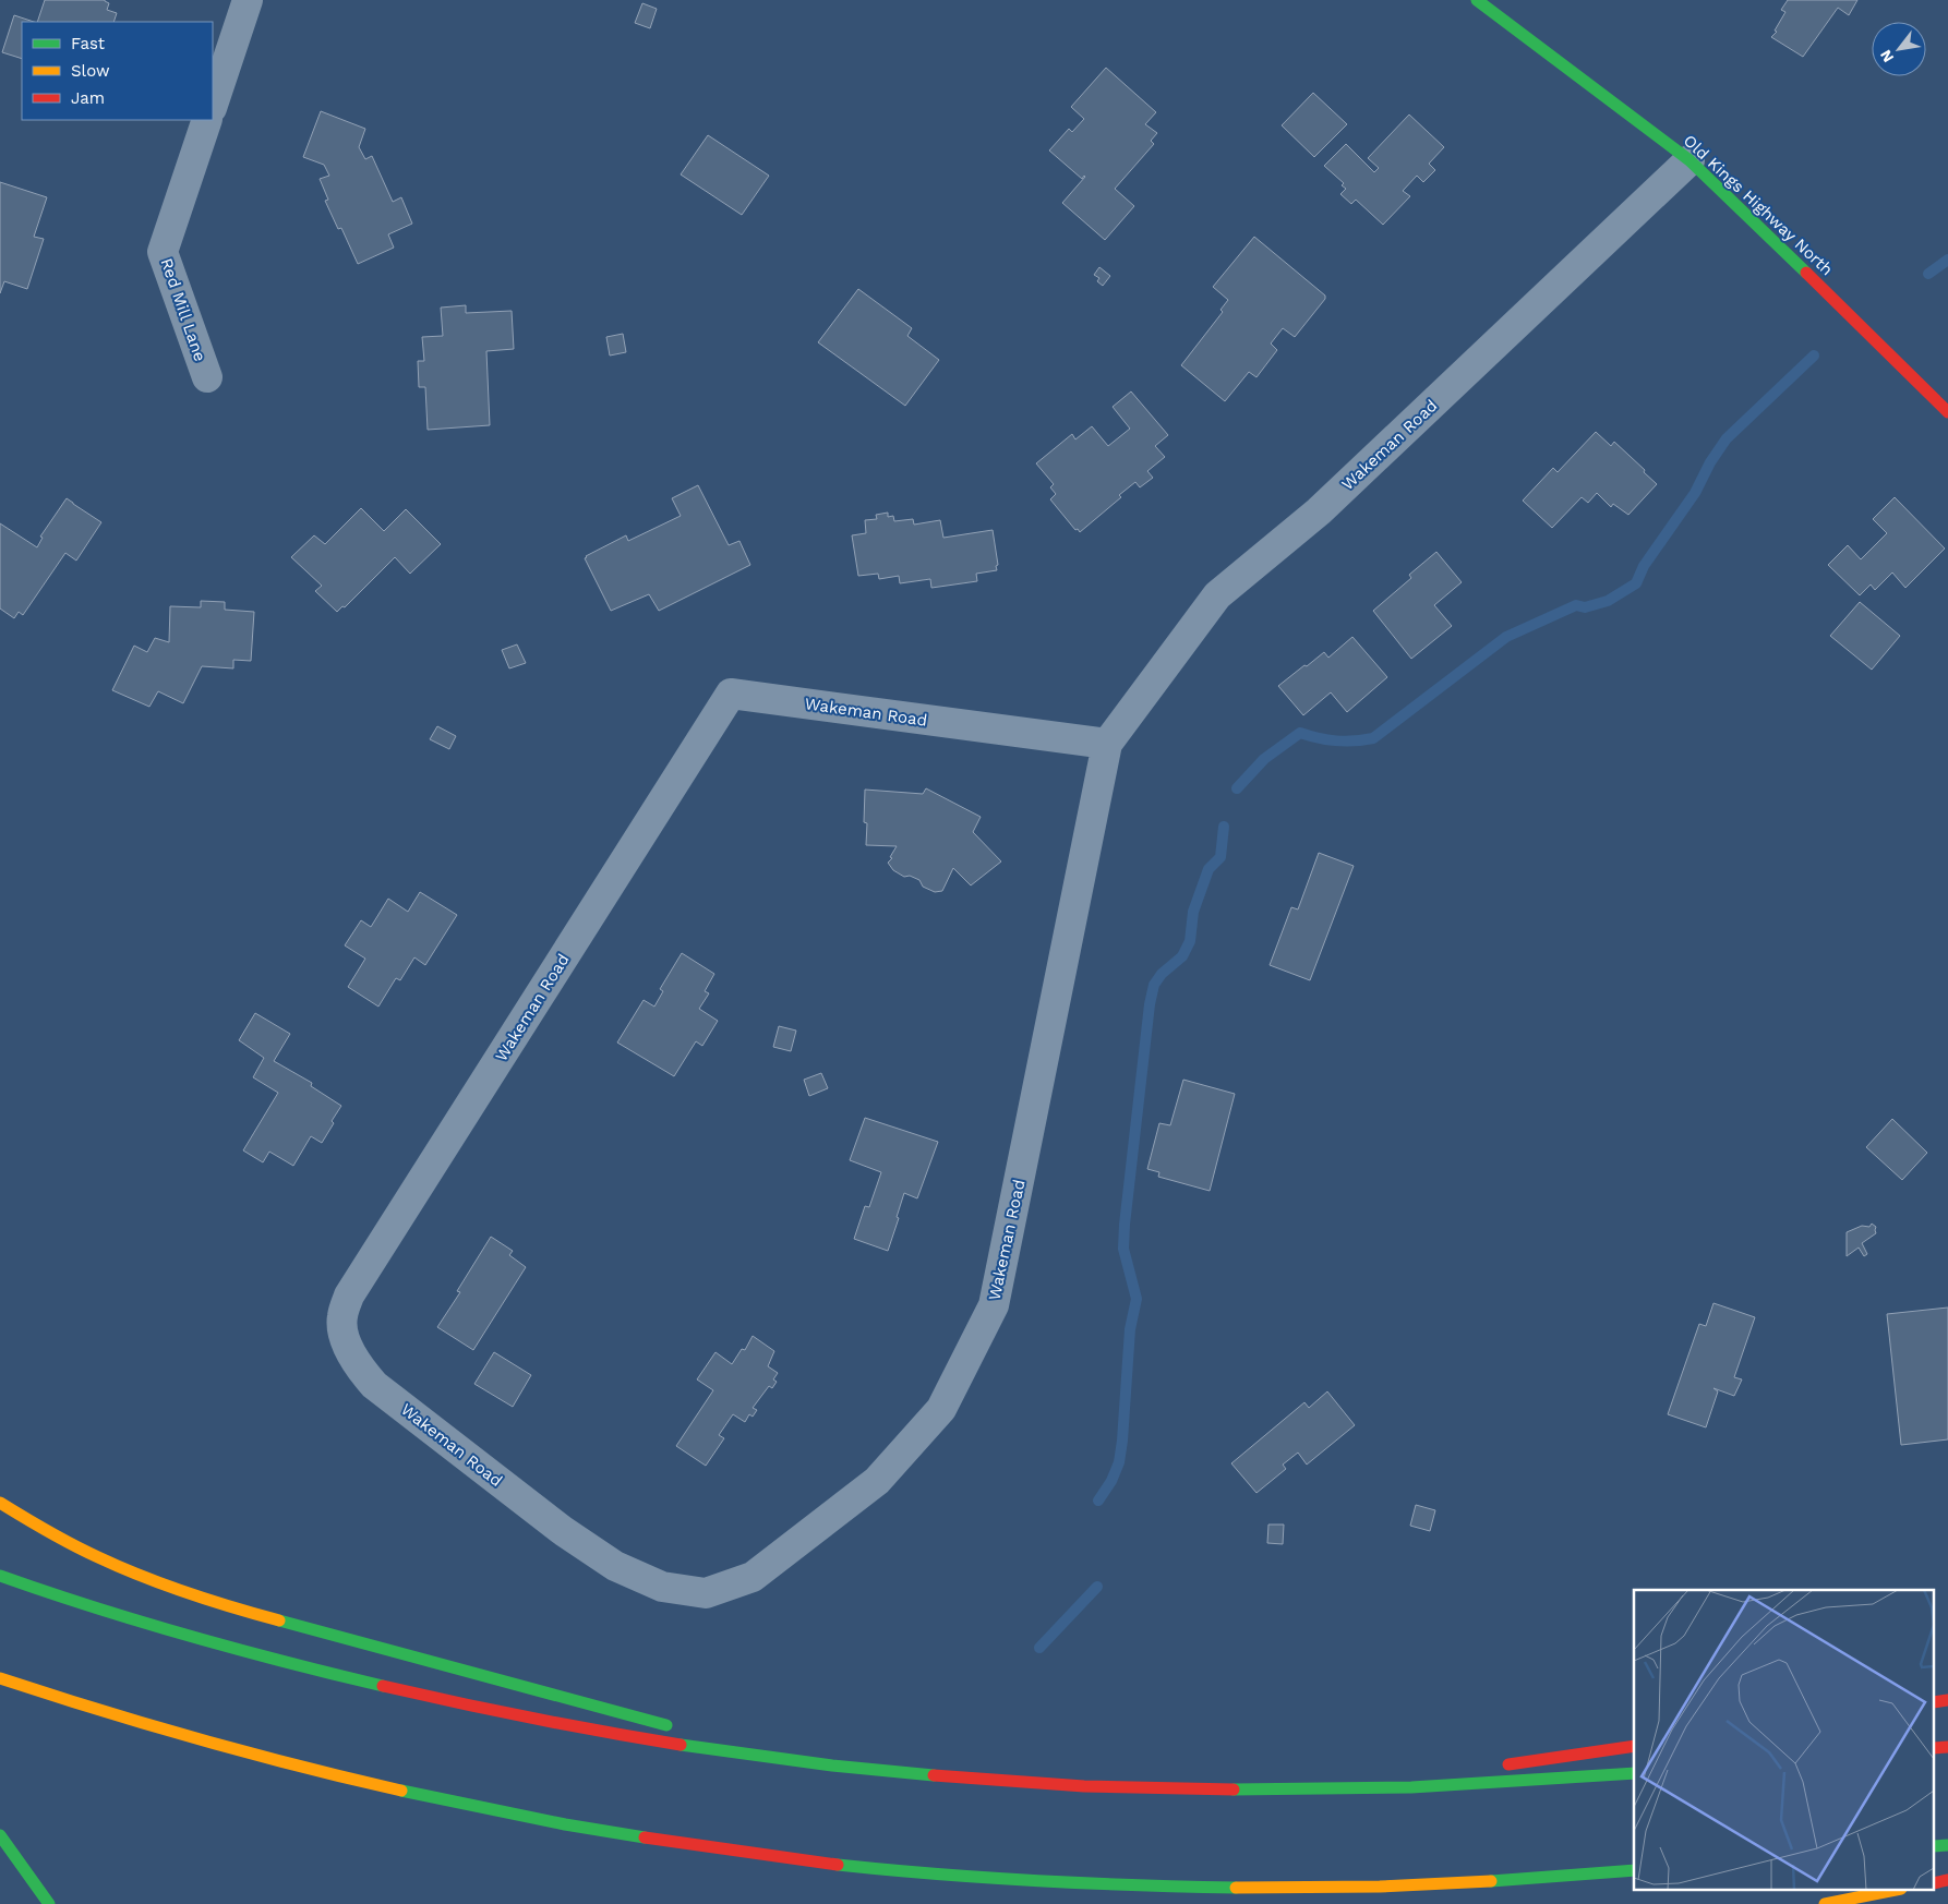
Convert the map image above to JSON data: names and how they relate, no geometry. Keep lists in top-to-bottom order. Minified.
{"streets":{"main road":["Old Kings Highway North"],"street":["Red Mill Lane","Wakeman Road"]},"crossings":[["Old Kings Highway North","Wakeman Road"]],"legend":["Fast","Slow","Jam"],"north":"bottom left"}
